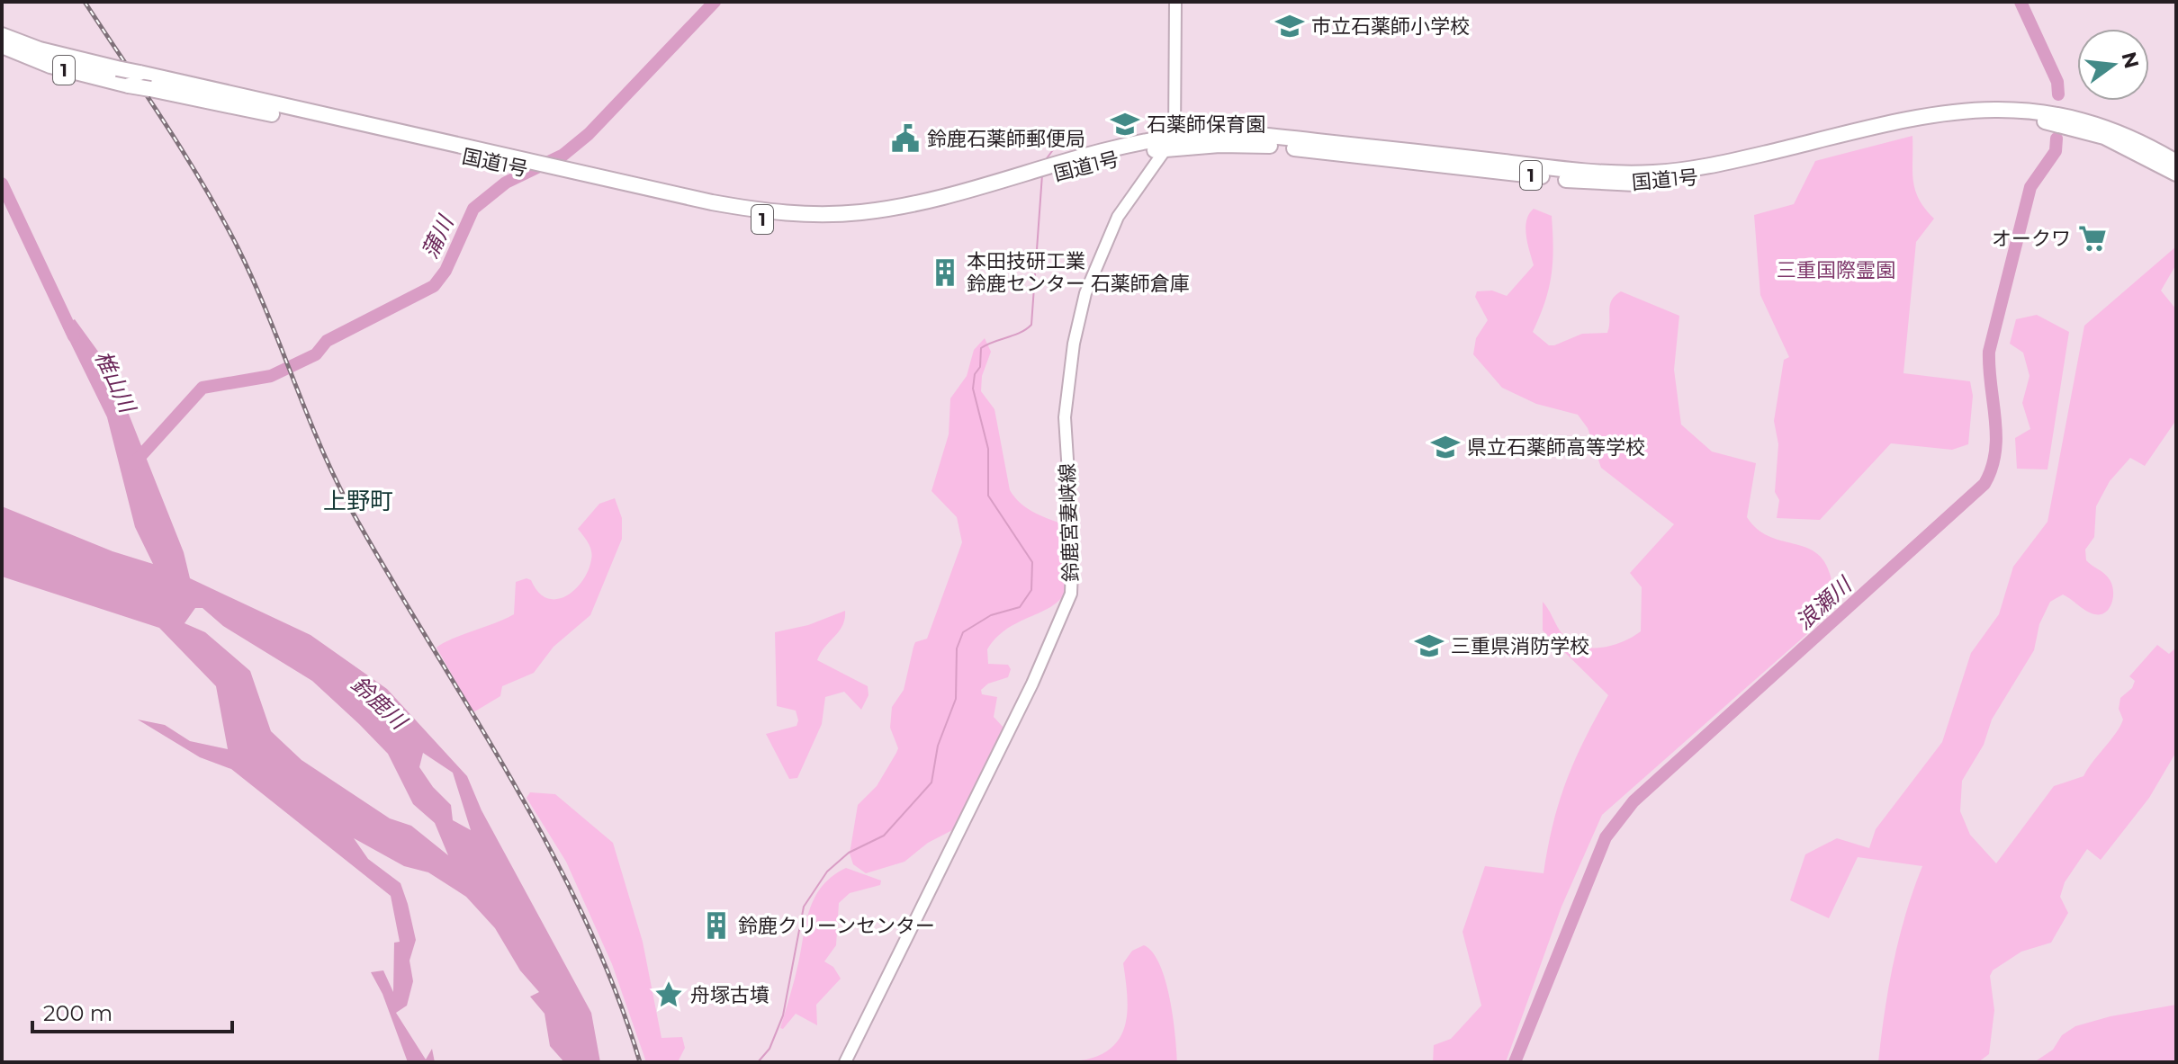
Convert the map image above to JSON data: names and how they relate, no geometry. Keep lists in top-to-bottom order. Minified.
{"streets":{"highway":["1","国道1号"],"main road":["鈴鹿宮妻峡線"]},"crossings":[["国道1号","鈴鹿宮妻峡線"]],"districts":["上野町"],"water":["蒲川","椎山川","浪瀬川","鈴鹿川"],"parks":["三重国際霊園"],"places":{"school or university":["市立石薬師小学校","石薬師保育園","県立石薬師高等学校","三重県消防学校"],"public building":["鈴鹿石薬師郵便局"],"supermarket":["オークワ"],"building":["本田技研工業 鈴鹿センター 石薬師倉庫","鈴鹿クリーンセンター"],"place":["舟塚古墳"]},"scale_bar":"200 m","north":"right"}
